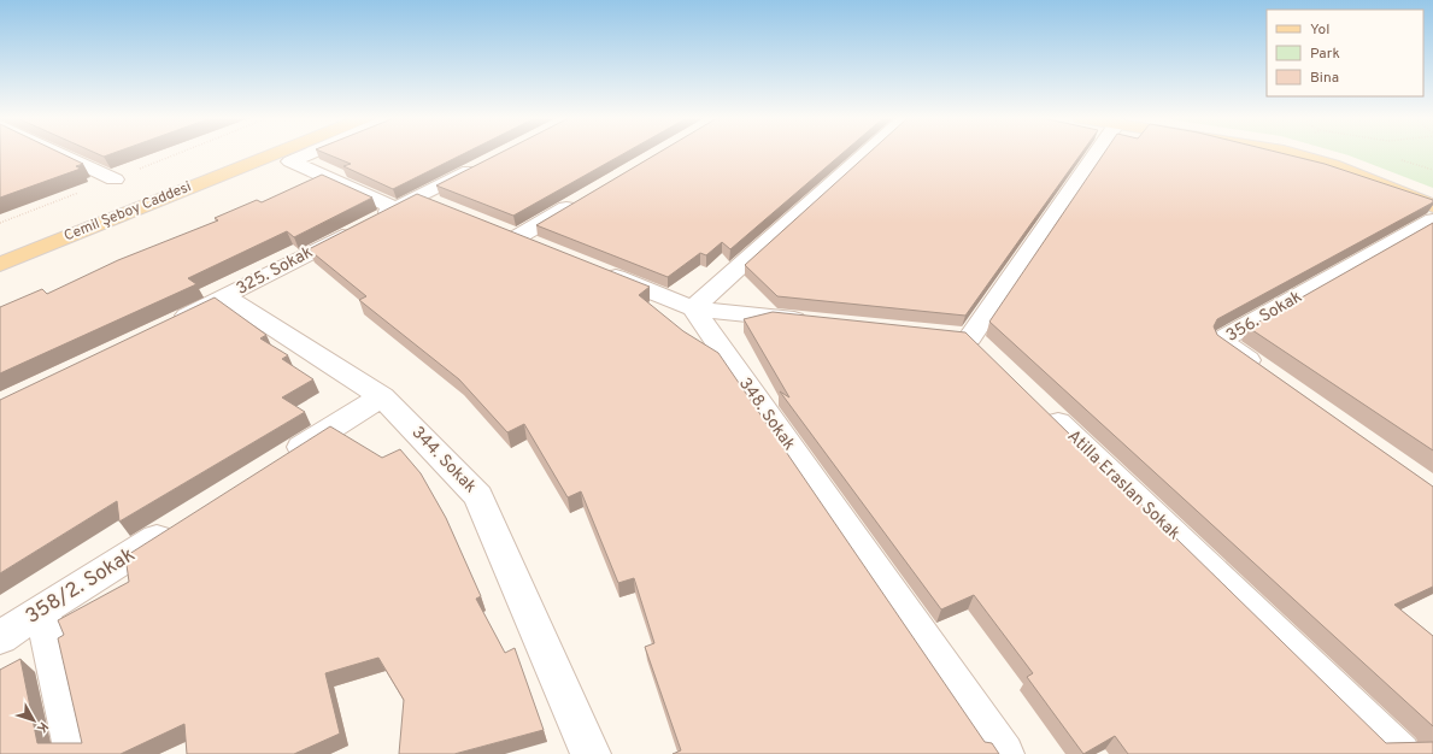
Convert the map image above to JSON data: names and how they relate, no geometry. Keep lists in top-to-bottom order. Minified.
{"streets":{"main road":["Cemil Şeboy Caddesi"],"street":["325. Sokak","356. Sokak","348. Sokak","344. Sokak","Atilla Eraslan Sokak","358/2. Sokak"]},"crossings":[["325. Sokak","344. Sokak"]],"legend":["Yol","Park","Bina"],"north":"bottom right"}
